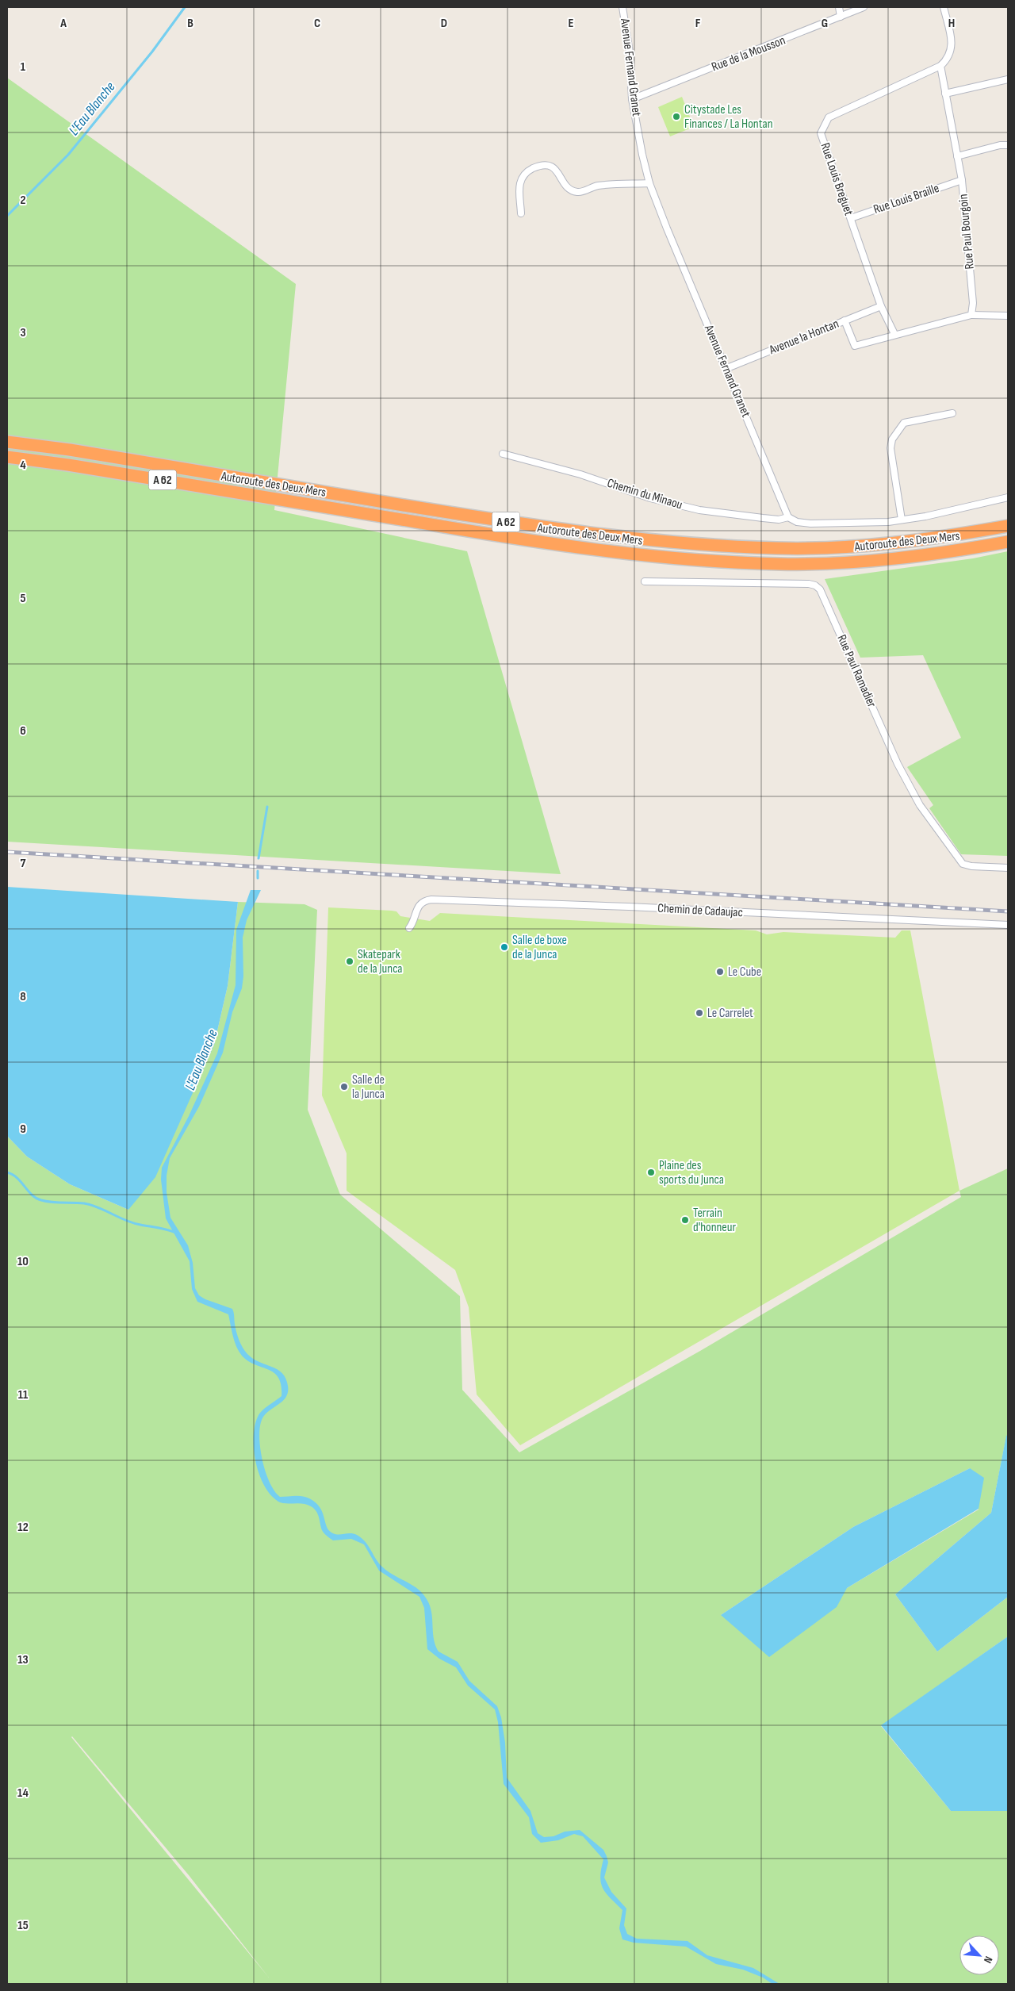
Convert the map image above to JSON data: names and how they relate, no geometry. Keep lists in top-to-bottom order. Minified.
{"streets":{"highway":["A 62","Autoroute des Deux Mers"],"street":["Rue de la Mousson","Avenue Fernand Granet","Rue Louis Breguet","Rue Louis Braille","Rue Paul Bourgoin","Avenue la Hontan","Chemin du Minaou","Rue Paul Ramadier","Chemin de Cadaujac"]},"crossings":[["Rue de la Mousson","Avenue Fernand Granet"],["Avenue Fernand Granet","Avenue la Hontan"],["Avenue Fernand Granet","Chemin du Minaou"],["Rue Louis Breguet","Rue Louis Braille"],["Rue Louis Breguet","Rue Paul Bourgoin"],["Rue Louis Breguet","Avenue la Hontan"],["Rue Louis Braille","Rue Paul Bourgoin"]],"water":["L'Eau Blanche"],"places":["Citystade Les Finances / La Hontan","Salle de boxe de la Junca","Skatepark de la Junca","Le Cube","Le Carrelet","Salle de la Junca","Plaine des sports du Junca","Terrain d'honneur"],"north":"bottom right","grid":{"columns":["A","B","C","D","E","F","G","H"],"rows":["1","2","3","4","5","6","7","8","9","10","11","12","13","14","15"]}}
